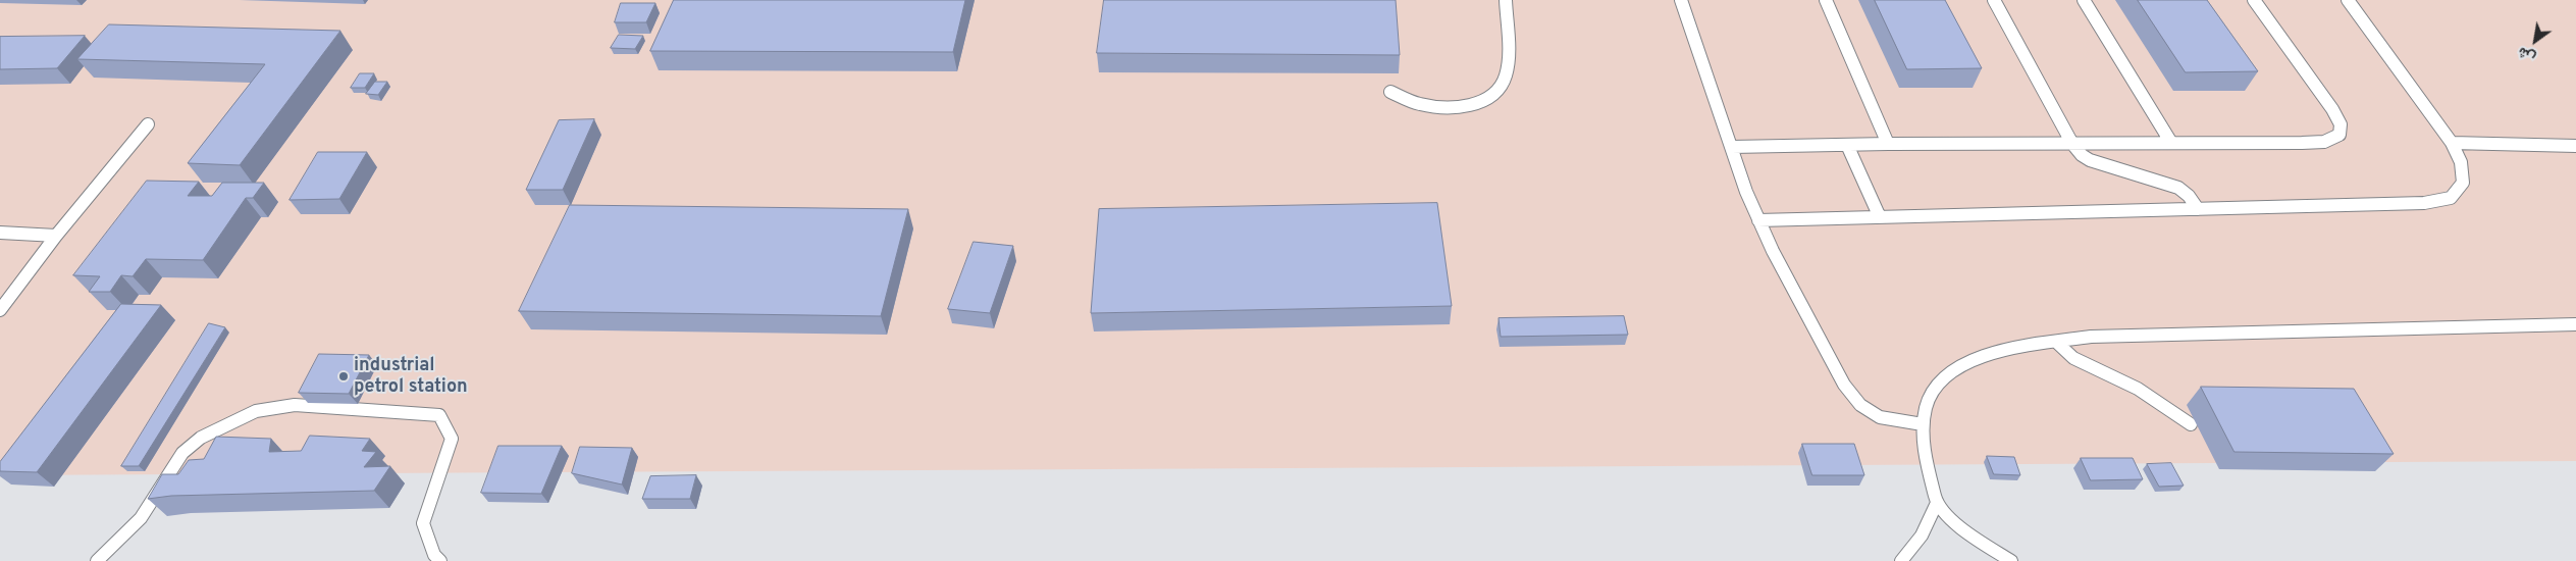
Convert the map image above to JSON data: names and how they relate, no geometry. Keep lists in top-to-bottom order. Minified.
{"places":["industrial petrol station"],"north":"bottom left"}
